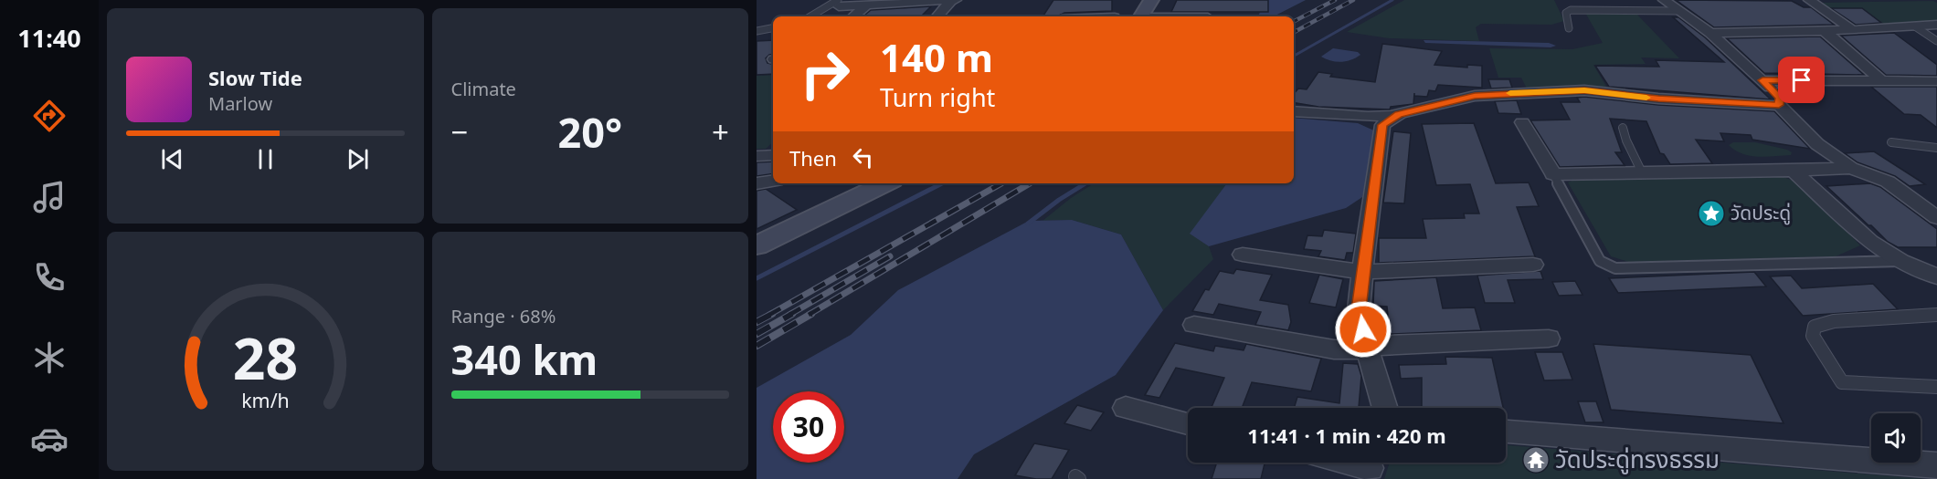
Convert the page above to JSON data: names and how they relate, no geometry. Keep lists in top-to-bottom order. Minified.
{"places":{"place":["วัดประดู่"],"temple":["วัดประดู่ทรงธรรม"]},"page":{"tabs":"11:40","tile":["Climate",["Range · 68%","340 km"]],"turn":["140 m","Turn right"],"song":["Slow Tide","Marlow"],"heat":["−","20°","+"],"then":"Then","limit":"30","trip":"11:41 · 1 min · 420 m","gauge":["28","km/h"]}}
